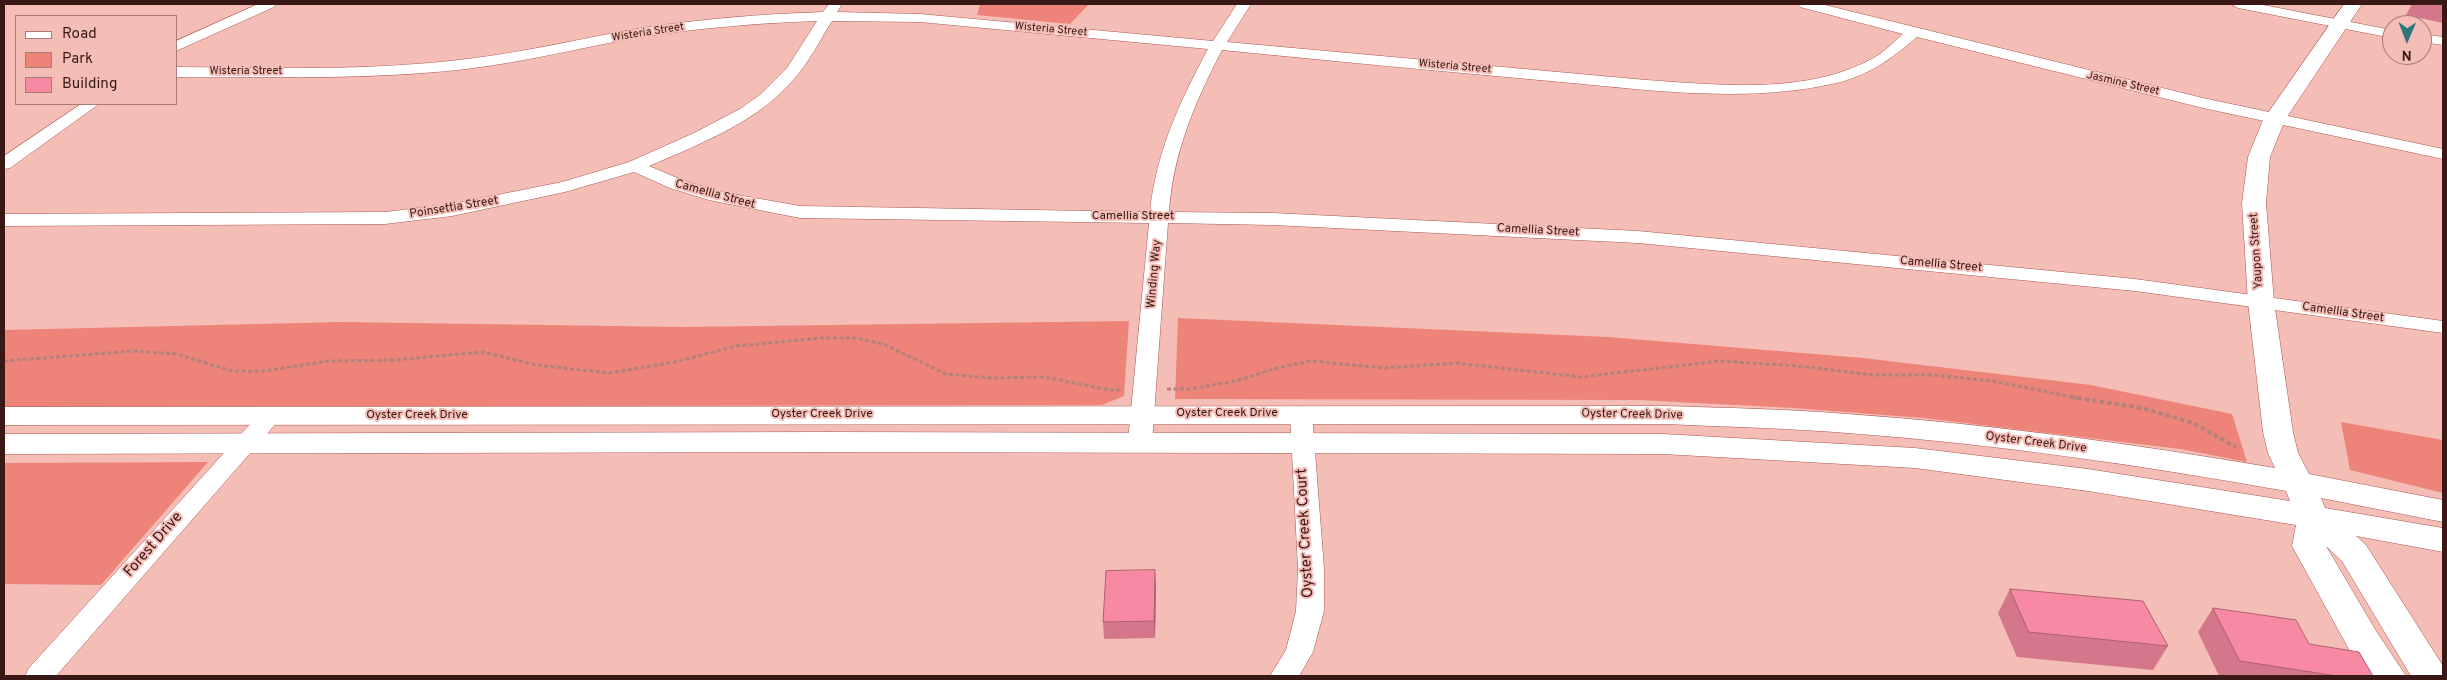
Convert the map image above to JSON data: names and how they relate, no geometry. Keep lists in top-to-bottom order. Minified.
{"streets":{"main road":["Yaupon Street","Oyster Creek Drive"],"street":["Wisteria Street","Jasmine Street","Camellia Street","Poinsettia Street","Winding Way","Oyster Creek Court","Forest Drive"]},"crossings":[["Wisteria Street","Jasmine Street"],["Wisteria Street","Poinsettia Street"],["Wisteria Street","Winding Way"],["Jasmine Street","Yaupon Street"],["Camellia Street","Poinsettia Street"],["Camellia Street","Yaupon Street"],["Camellia Street","Winding Way"],["Yaupon Street","Oyster Creek Drive"],["Winding Way","Oyster Creek Drive"],["Oyster Creek Drive","Oyster Creek Court"],["Oyster Creek Drive","Forest Drive"]],"legend":["Road","Park","Building"],"north":"bottom"}
